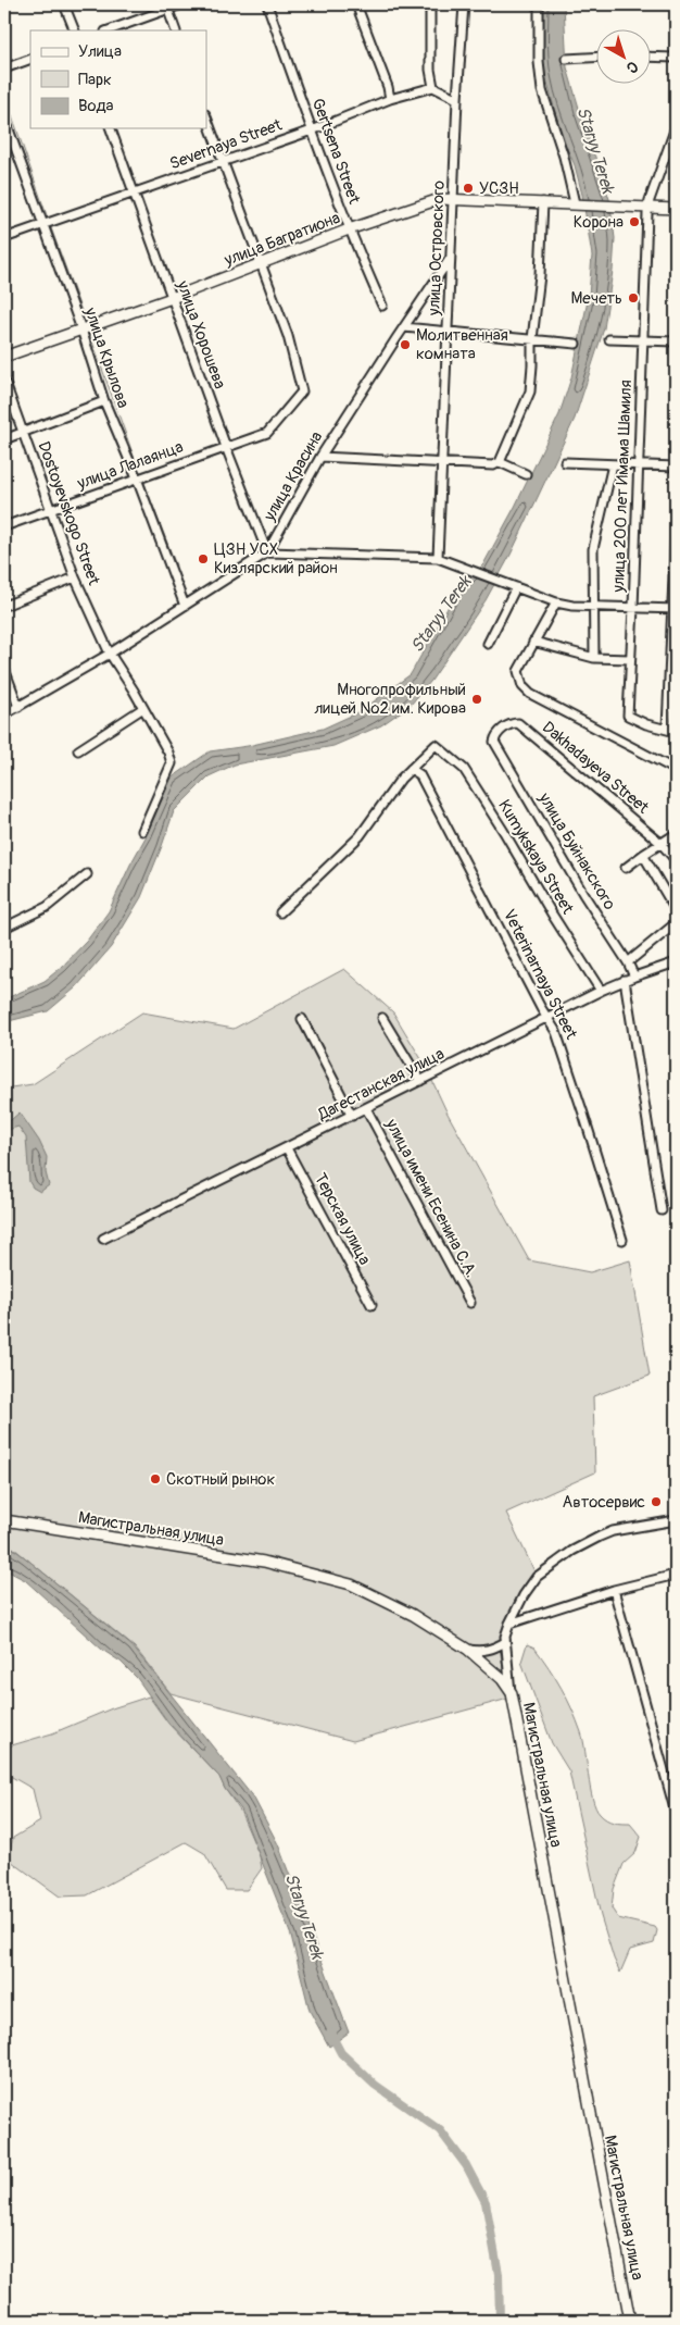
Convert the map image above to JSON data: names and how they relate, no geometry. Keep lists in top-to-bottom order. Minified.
{"streets":{"main road":["улица Багратиона","Магистральная улица"],"street":["Severnaya Street","Gertsena Street","улица Островского","улица Хорошева","улица Крылова","улица Лалаянца","улица Красина","улица 200 лет Имама Шамиля","Dostoyevskogo Street","Dakhadayeva Street","улица Буйнакского","Kumykskaya Street","Veterinarnaya Street","Дагестанская улица","улица имени Есенина С.А.","Терская улица"]},"crossings":[["Severnaya Street","Gertsena Street"],["Severnaya Street","улица Хорошева"],["Severnaya Street","улица Крылова"],["Gertsena Street","улица Багратиона"],["улица Багратиона","улица Островского"],["улица Багратиона","улица Хорошева"],["улица Багратиона","улица Крылова"],["улица Багратиона","улица Лалаянца"],["улица Багратиона","улица 200 лет Имама Шамиля"],["улица Островского","улица Красина"],["улица Хорошева","улица Лалаянца"],["улица Хорошева","улица Красина"],["улица Крылова","улица Лалаянца"],["улица Крылова","улица Красина"],["улица Лалаянца","Dostoyevskogo Street"],["улица Красина","Dostoyevskogo Street"],["Dakhadayeva Street","улица Буйнакского"],["улица Буйнакского","Дагестанская улица"],["Kumykskaya Street","Veterinarnaya Street"],["Kumykskaya Street","Дагестанская улица"],["Veterinarnaya Street","Дагестанская улица"],["Дагестанская улица","улица имени Есенина С.А."],["Дагестанская улица","Терская улица"]],"water":["Staryy Terek"],"places":["УСЗН","Корона","Мечеть","Молитвенная комната","ЦЗН УСХ Кизлярский район","Многопрофильный лицей №2 им. Кирова","Скотный рынок","Автосервис"],"legend":["Улица","Парк","Вода"],"north":"bottom right"}
